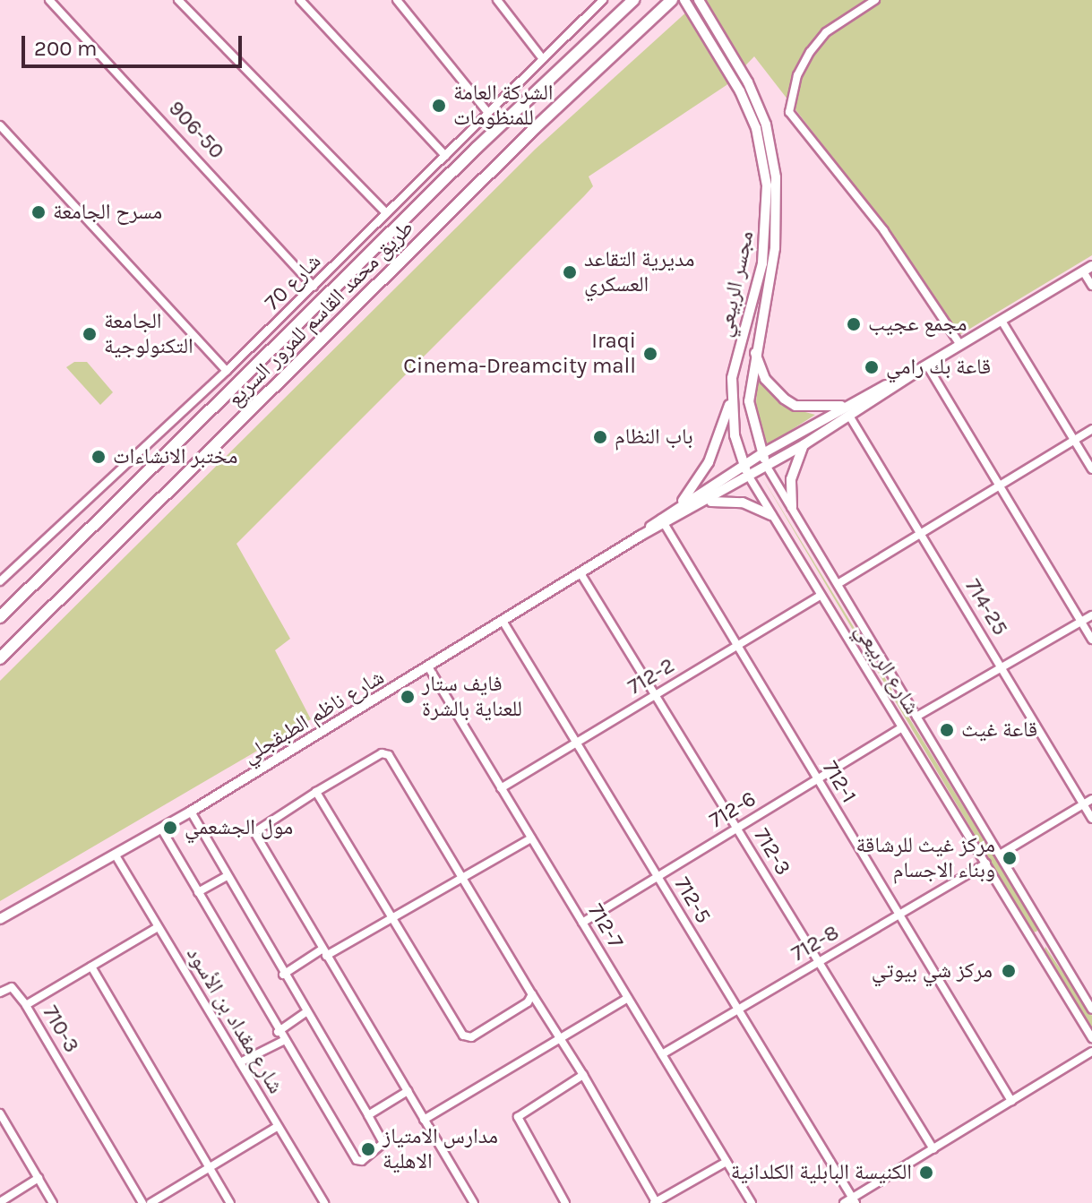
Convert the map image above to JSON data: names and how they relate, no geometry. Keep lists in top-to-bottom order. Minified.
{"streets":{"highway":["طريق محمد القاسم للمرور السريع"],"main road":["مجسر الربيعي","شارع الربيعي","شارع ناظم الطبقجلي"],"street":["906-50","شارع 70","714-25","712-2","712-1","712-6","712-3","712-5","712-7","712-8","شارع مقداد بن الأسود","710-3"]},"crossings":[["906-50","شارع 70"],["مجسر الربيعي","شارع الربيعي"],["مجسر الربيعي","شارع ناظم الطبقجلي"],["714-25","شارع ناظم الطبقجلي"],["شارع الربيعي","712-2"],["شارع الربيعي","شارع ناظم الطبقجلي"],["شارع الربيعي","712-6"],["شارع الربيعي","712-8"],["712-2","712-1"],["712-2","712-3"],["712-2","712-5"],["712-2","712-7"],["شارع ناظم الطبقجلي","712-1"],["شارع ناظم الطبقجلي","712-3"],["شارع ناظم الطبقجلي","712-5"],["شارع ناظم الطبقجلي","712-7"],["شارع ناظم الطبقجلي","شارع مقداد بن الأسود"],["712-1","712-6"],["712-1","712-8"],["712-6","712-3"],["712-6","712-5"],["712-6","712-7"],["712-3","712-8"],["712-5","712-8"],["712-7","712-8"],["شارع مقداد بن الأسود","710-3"]],"places":["الشركة العامة للمنظومات","مسرح الجامعة","مديرية التقاعد العسكري","مجمع عجيب","الجامعة التكنولوجية","Iraqi Cinema-Dreamcity mall","قاعة بك رامي","باب النظام","مختبر الانشاءات","فايف ستار للعناية بالشرة","قاعة غيث","مول الجشعمي","مركز غيث للرشاقة وبناء الاجسام","مركز شي بيوتي","مدارس الامتياز الاهلية","الكنيسة البابلية الكلدانية"],"scale_bar":"200 m"}
